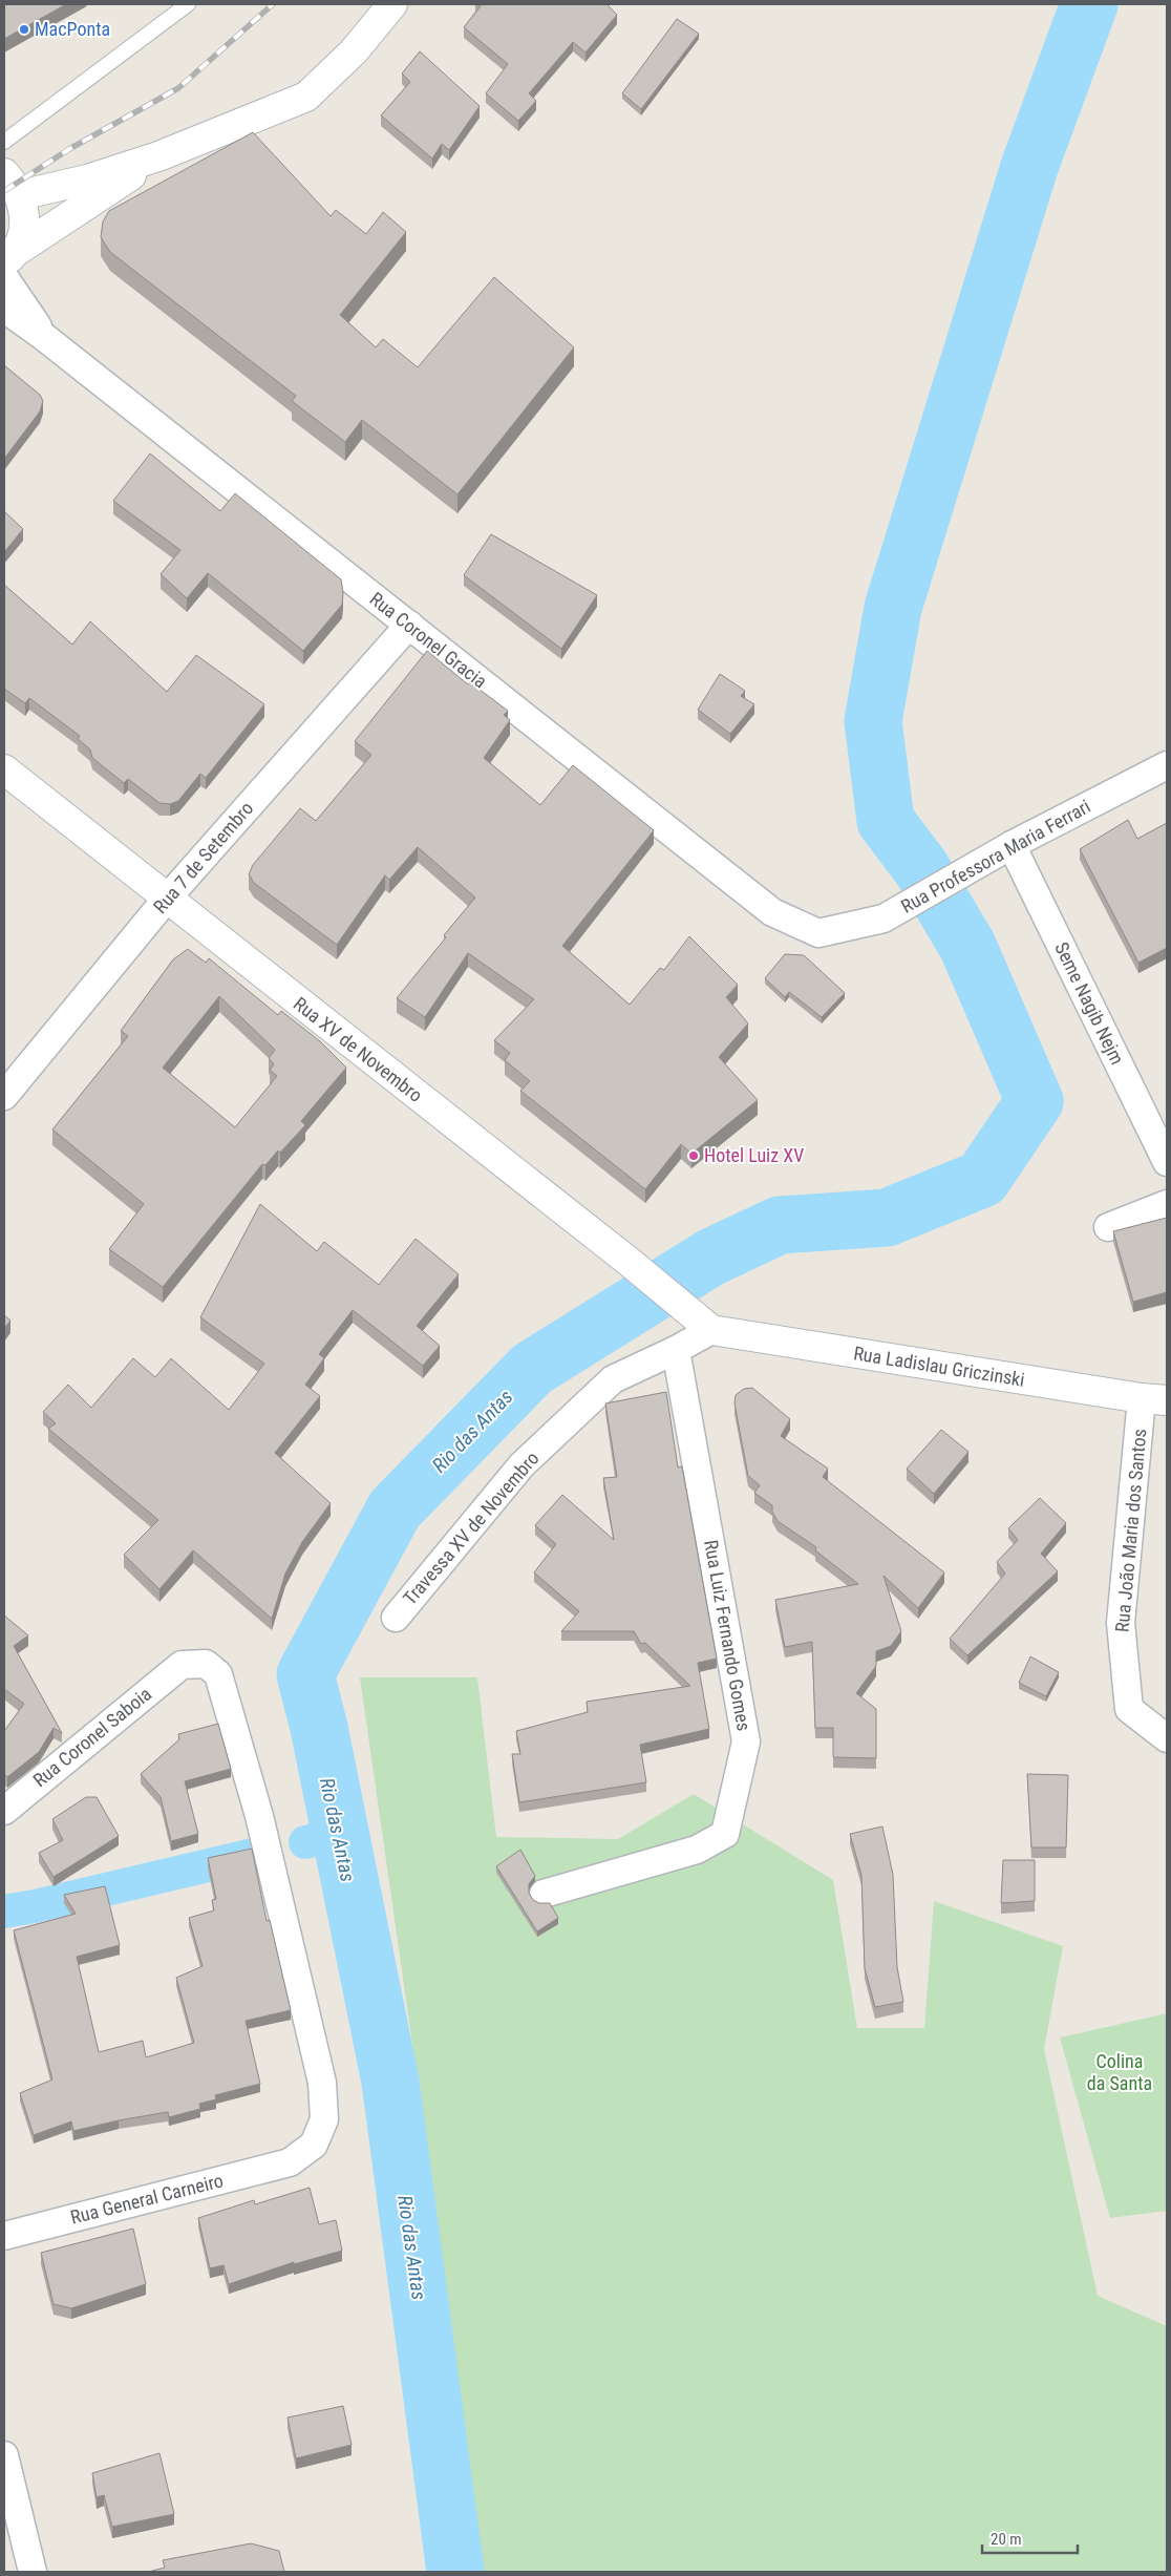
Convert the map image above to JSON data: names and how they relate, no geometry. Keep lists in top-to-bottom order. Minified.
{"streets":{"main road":["Rua XV de Novembro","Rua Ladislau Griczinski"],"street":["Rua Coronel Gracia","Rua Professora Maria Ferrari","Rua 7 de Setembro","Seme Nagib Nejm","Travessa XV de Novembro","Rua João Maria dos Santos","Rua Luiz Fernando Gomes","Rua Coronel Saboia","Rua General Carneiro"]},"crossings":[["Rua Coronel Gracia","Rua Professora Maria Ferrari"],["Rua Coronel Gracia","Rua 7 de Setembro"],["Rua Professora Maria Ferrari","Seme Nagib Nejm"],["Rua 7 de Setembro","Rua XV de Novembro"],["Rua XV de Novembro","Rua Ladislau Griczinski"],["Rua Ladislau Griczinski","Rua João Maria dos Santos"],["Travessa XV de Novembro","Rua Luiz Fernando Gomes"],["Rua Coronel Saboia","Rua General Carneiro"]],"water":["Rio das Antas"],"parks":["Colina da Santa"],"places":["MacPonta","Hotel Luiz XV"],"scale_bar":"20 m"}
